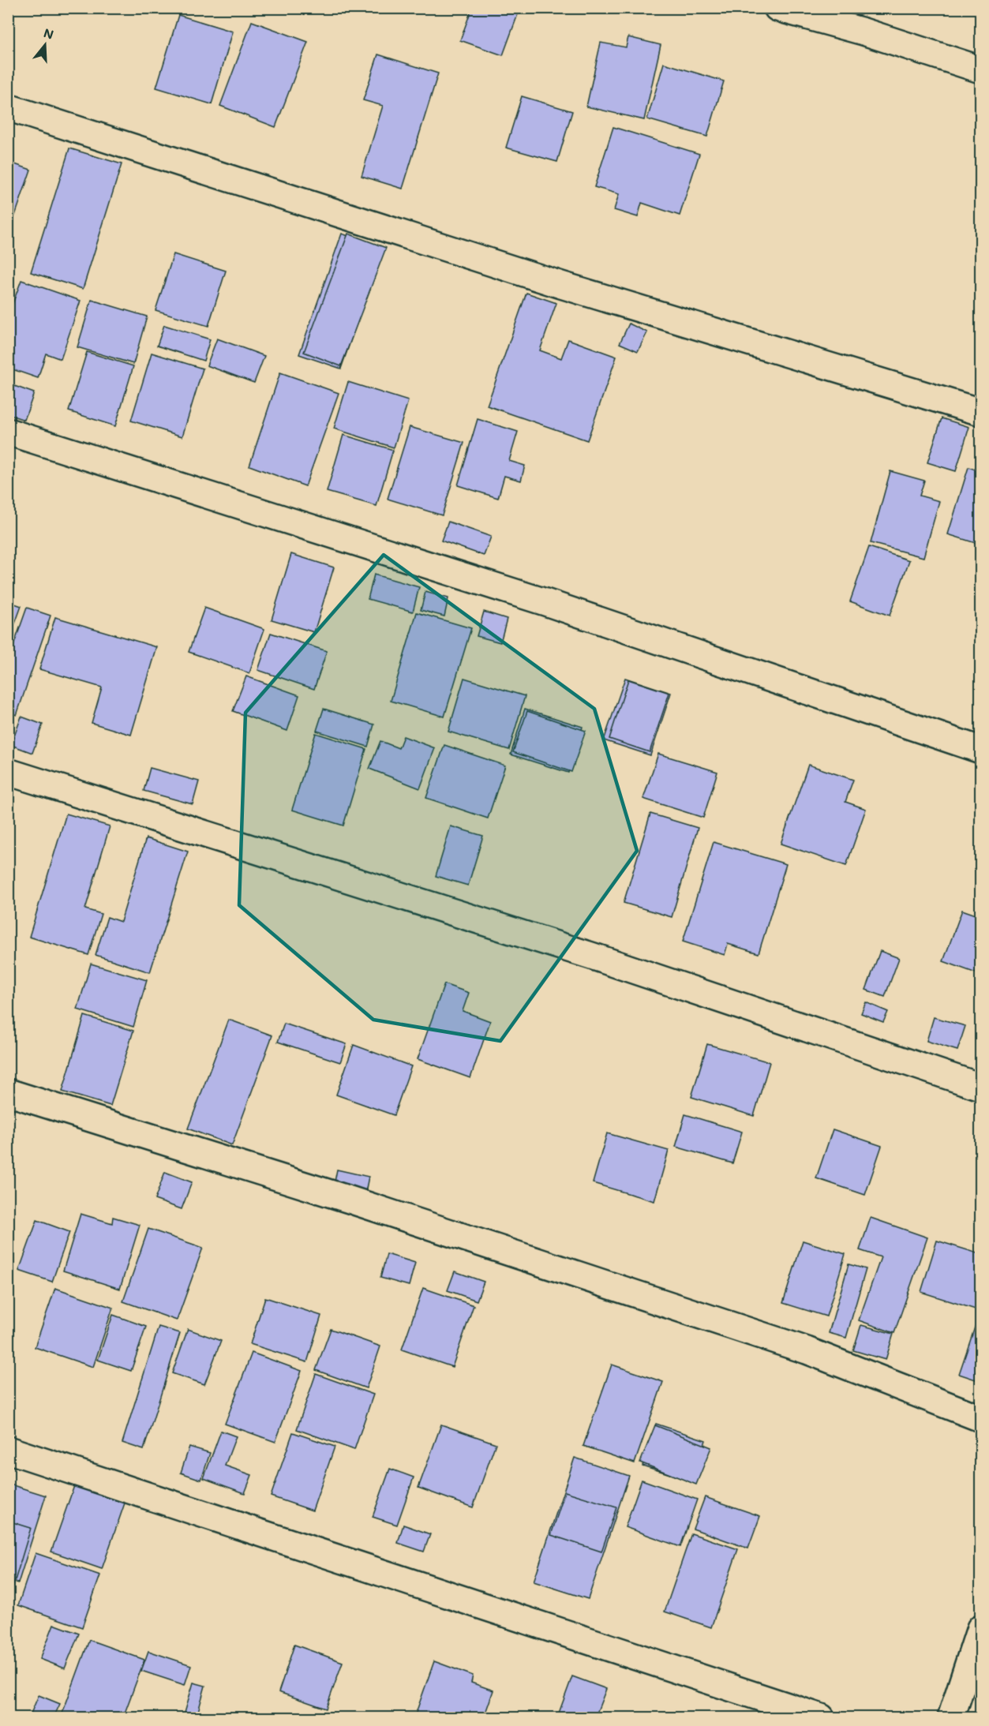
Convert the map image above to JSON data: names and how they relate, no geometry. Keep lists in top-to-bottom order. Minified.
{"north":"top"}
